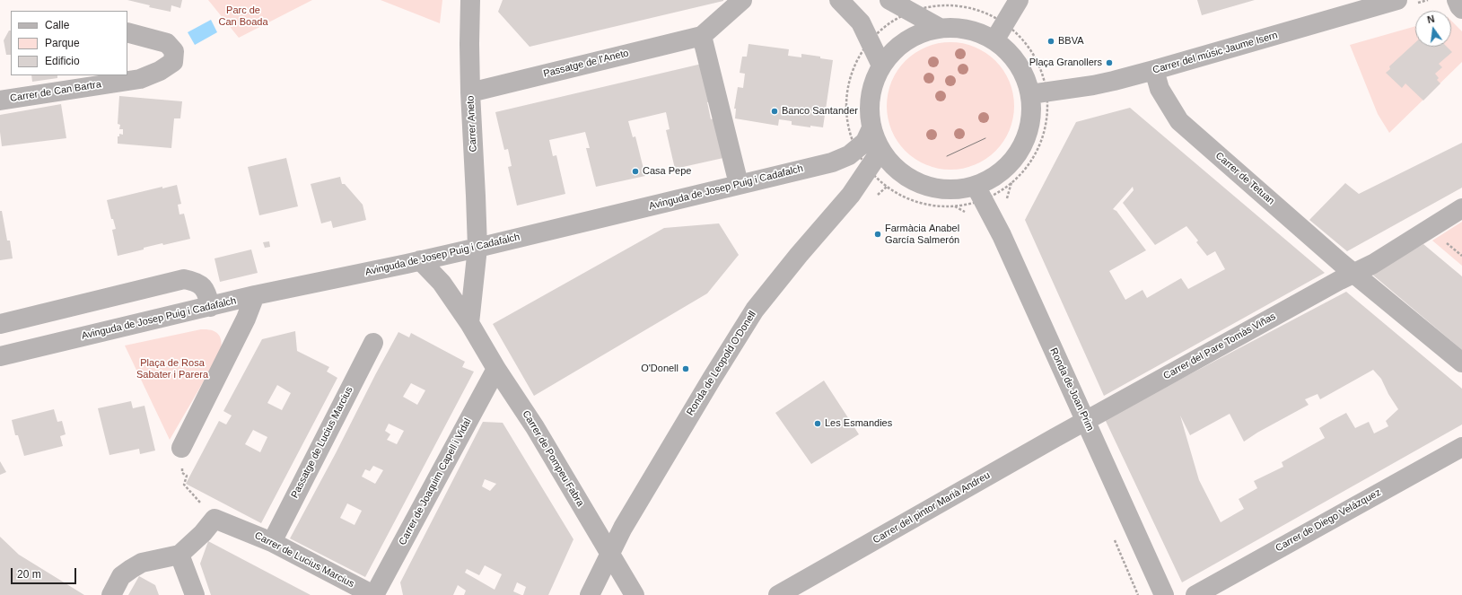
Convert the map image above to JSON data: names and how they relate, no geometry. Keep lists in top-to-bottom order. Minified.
{"streets":{"street":["Carrer del músic Jaume Isern","Passatge de l'Aneto","Carrer de Can Bartra","Carrer Aneto","Carrer de Tetuan","Avinguda de Josep Puig i Cadafalch","Carrer del Pare Tomàs Viñas","Ronda de Leopold O'Donell","Ronda de Joan Prim","Passatge de Lucius Marcius","Carrer de Pompeu Fabra","Carrer de Joaquim Capell i Vidal","Carrer del pintor Marià Andreu","Carrer de Diego Velázquez","Carrer de Lucius Marcius"]},"crossings":[["Carrer del músic Jaume Isern","Carrer de Tetuan"],["Passatge de l'Aneto","Carrer Aneto"],["Carrer Aneto","Avinguda de Josep Puig i Cadafalch"],["Carrer de Tetuan","Carrer del Pare Tomàs Viñas"],["Avinguda de Josep Puig i Cadafalch","Carrer de Pompeu Fabra"],["Carrer del Pare Tomàs Viñas","Ronda de Joan Prim"],["Carrer del Pare Tomàs Viñas","Carrer del pintor Marià Andreu"],["Ronda de Leopold O'Donell","Carrer de Pompeu Fabra"],["Ronda de Joan Prim","Carrer del pintor Marià Andreu"],["Passatge de Lucius Marcius","Carrer de Lucius Marcius"],["Carrer de Pompeu Fabra","Carrer de Joaquim Capell i Vidal"],["Carrer de Joaquim Capell i Vidal","Carrer de Lucius Marcius"]],"parks":["Parc de Can Boada","Plaça de Rosa Sabater i Parera"],"places":["BBVA","Plaça Granollers","Banco Santander","Casa Pepe","Farmàcia Anabel García Salmerón","O'Donell","Les Esmandies"],"legend":["Calle","Parque","Edificio"],"scale_bar":"20 m","north":"top"}
